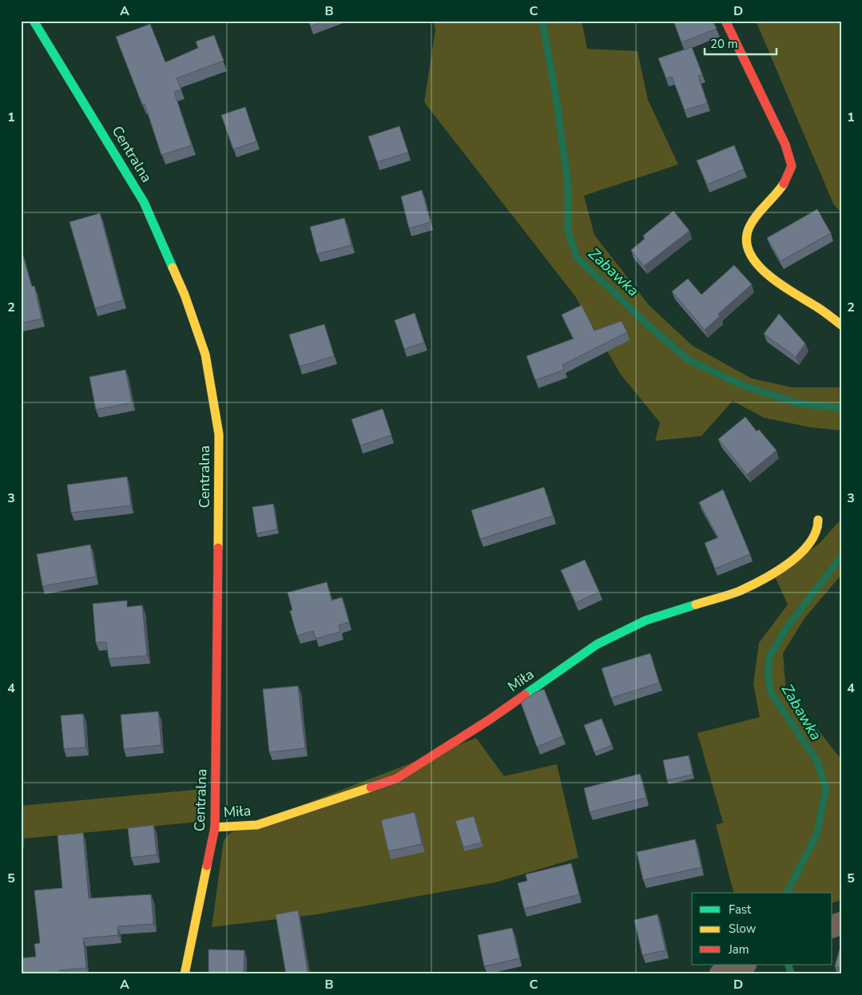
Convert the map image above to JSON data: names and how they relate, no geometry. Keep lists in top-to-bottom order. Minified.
{"streets":{"street":["Centralna","Miła"]},"crossings":[["Centralna","Miła"]],"water":["Zabawka"],"legend":["Fast","Slow","Jam"],"scale_bar":"20 m","grid":{"columns":["A","B","C","D"],"rows":["1","2","3","4","5"]}}
